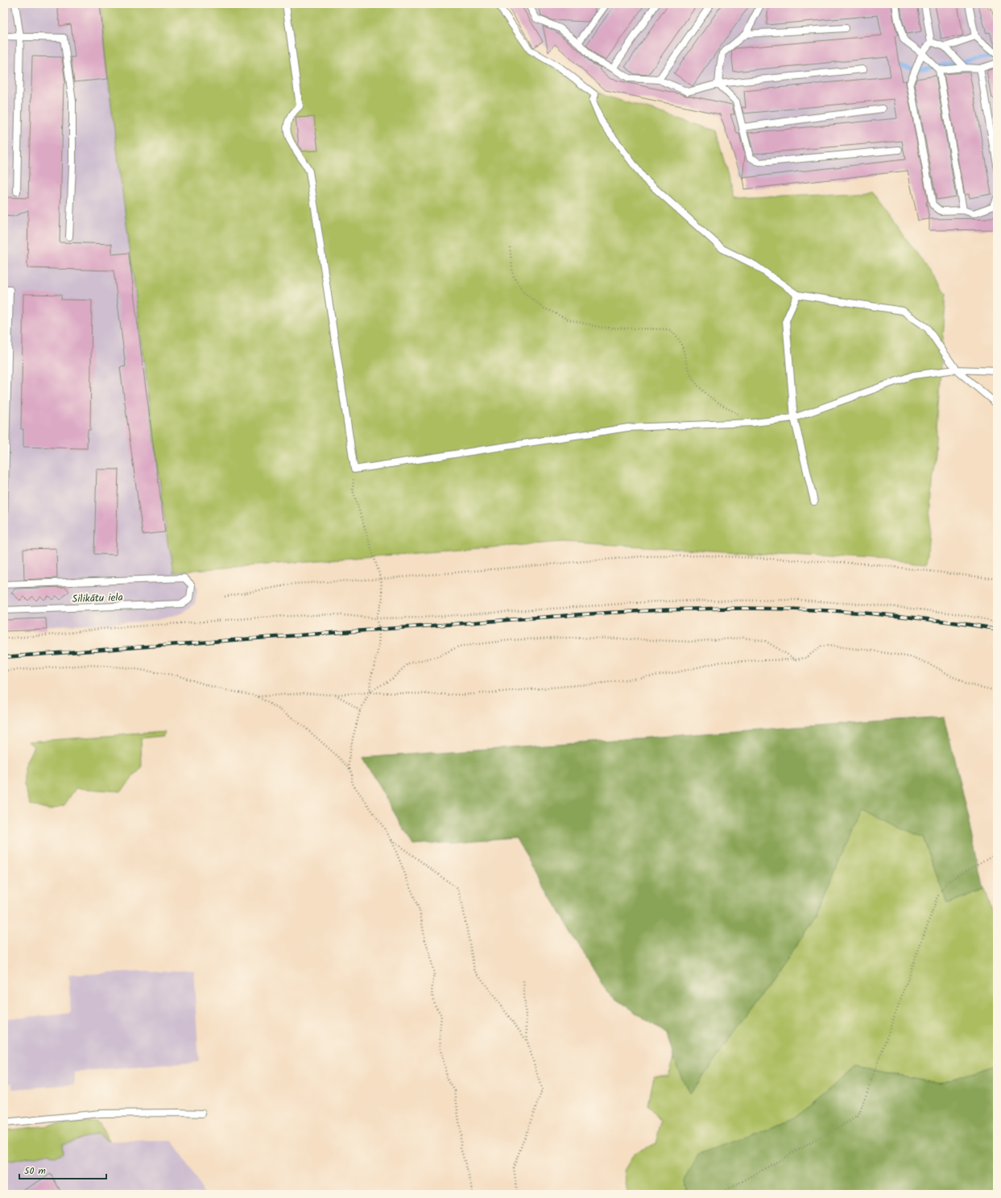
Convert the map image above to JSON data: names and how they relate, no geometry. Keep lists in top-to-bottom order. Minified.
{"streets":{"lane":["Silikātu iela"]},"scale_bar":"50 m"}
